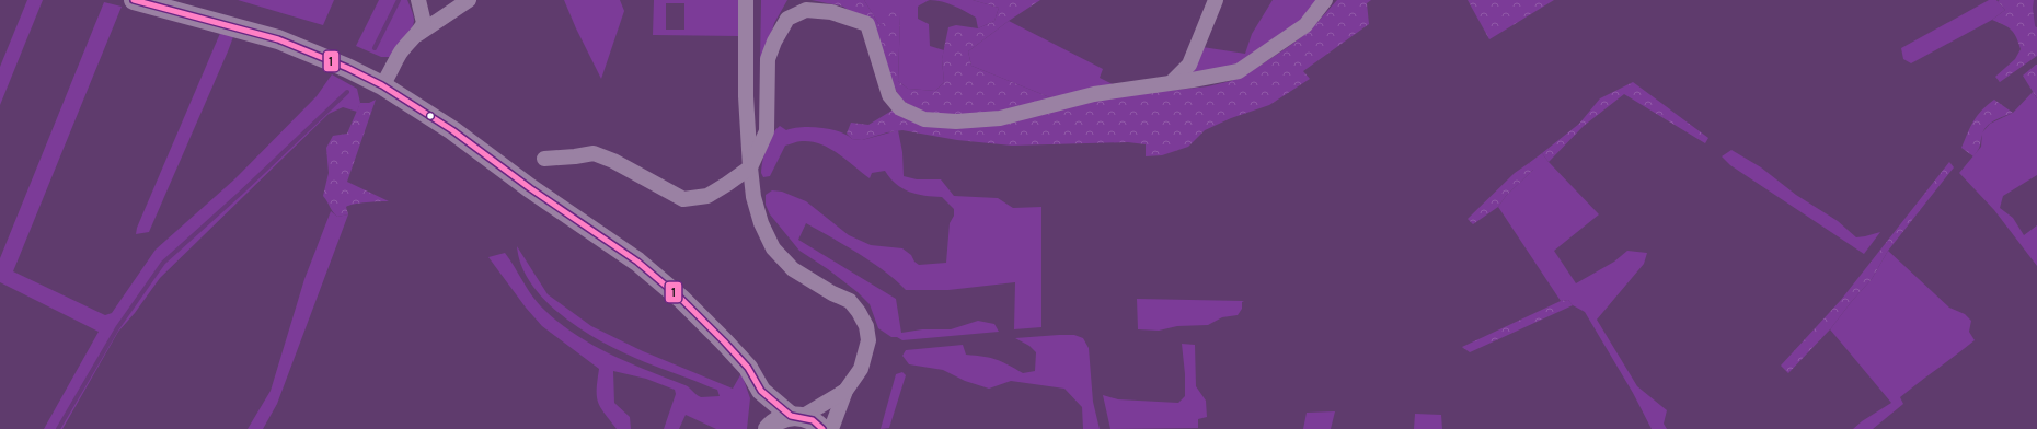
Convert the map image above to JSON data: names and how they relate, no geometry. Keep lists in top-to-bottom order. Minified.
{"lines":["transit line 1"]}
